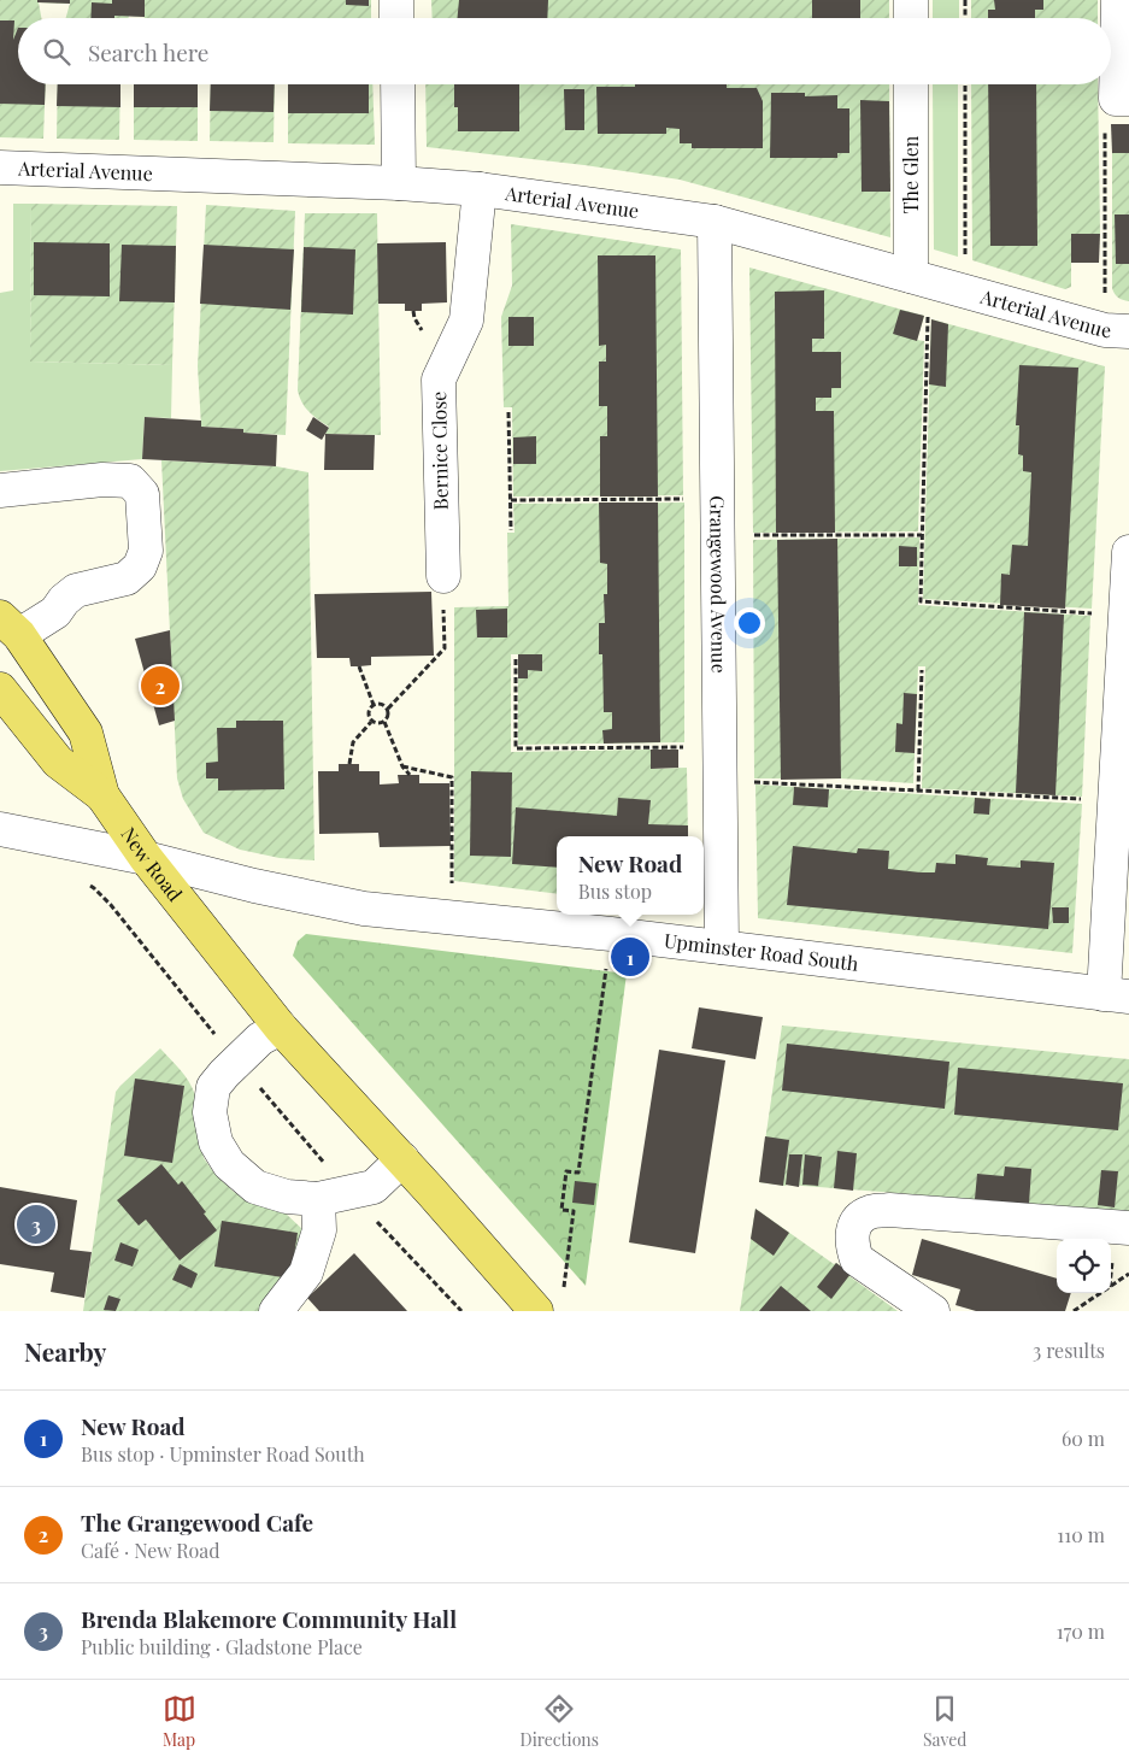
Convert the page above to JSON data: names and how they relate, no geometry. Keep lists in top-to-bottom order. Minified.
{"streets":{"main road":["New Road"],"street":["Arterial Avenue","The Glen","Bernice Close","Grangewood Avenue","Upminster Road South"]},"crossings":[["Arterial Avenue","The Glen"],["Arterial Avenue","Bernice Close"],["Arterial Avenue","Grangewood Avenue"],["Grangewood Avenue","Upminster Road South"],["New Road","Upminster Road South"]],"page":{"search":"Search here","pins":["2","1","3"],"popup":["New Road","Bus stop"],"heading":["Nearby","3 results"],"list":[{"mark":"1","name":"New Road","note":"Bus stop · Upminster Road South","value":"60 m"},{"mark":"2","name":"The Grangewood Cafe","note":"Café · New Road","value":"110 m"},{"mark":"3","name":"Brenda Blakemore Community Hall","note":"Public building · Gladstone Place","value":"170 m"}],"nav":["Map","Directions","Saved"]}}
